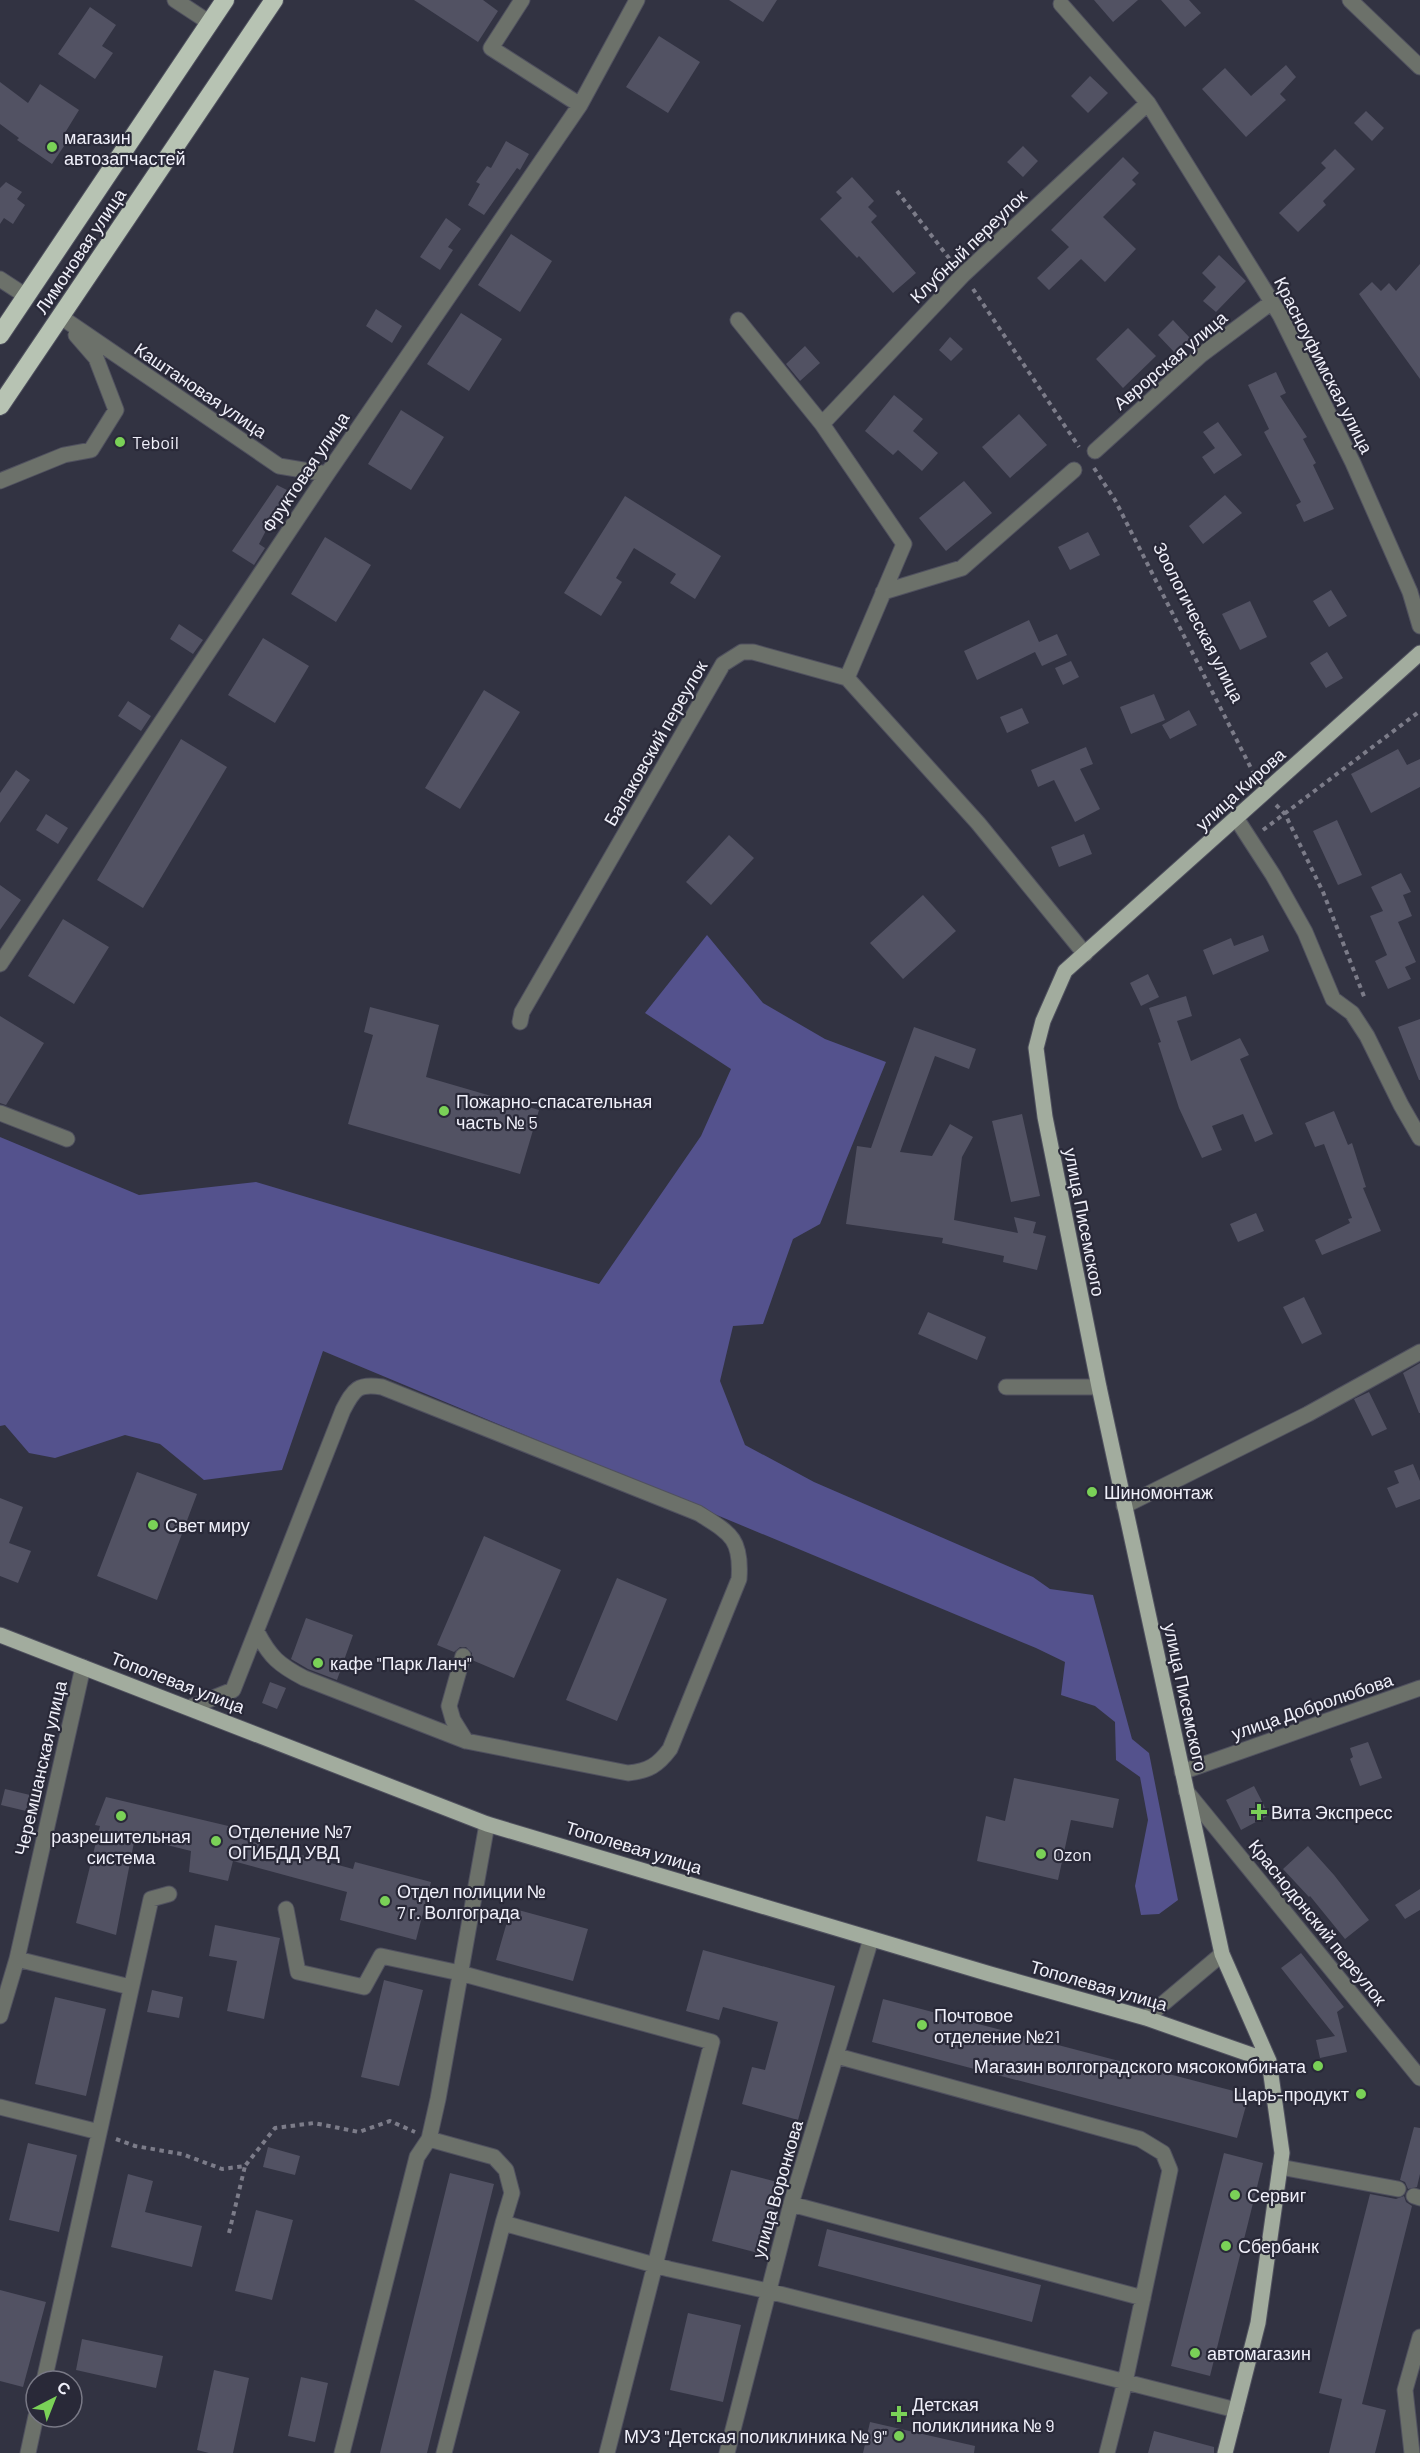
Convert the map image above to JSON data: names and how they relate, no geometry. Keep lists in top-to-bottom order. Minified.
{"streets":{"highway":["Лимоновая улица"],"main road":["улица Кирова","улица Писемского","Тополевая улица"],"street":["Клубный переулок","Аврорская улица","Красноуфимская улица","Каштановая улица","Фруктовая улица","Балаковский переулок","улица Добролюбова","Черемшанская улица","Краснодонский переулок","улица Воронкова"],"path":["Зоологическая улица"]},"crossings":[["Клубный переулок","Красноуфимская улица"],["Клубный переулок","Зоологическая улица"],["Лимоновая улица","Каштановая улица"],["Аврорская улица","Красноуфимская улица"],["Аврорская улица","Зоологическая улица"],["Каштановая улица","Фруктовая улица"],["Зоологическая улица","улица Кирова"],["улица Кирова","улица Писемского"],["улица Писемского","Тополевая улица"],["улица Писемского","улица Добролюбова"],["улица Писемского","Краснодонский переулок"],["Тополевая улица","Черемшанская улица"],["Тополевая улица","улица Воронкова"]],"places":{"other":["магазин автозапчастей","Teboil","Пожарно-спасательная часть № 5","Шиномонтаж","Свет миру","кафе \"Парк Ланч\"","разрешительная система","Отделение №7 ОГИБДД УВД","Ozon","Отдел полиции № 7 г. Волгограда","Почтовое отделение №21","Магазин волгоградского мясокомбината","Царь-продукт","Сервиг","Сбербанк","автомагазин","МУЗ \"Детская поликлиника № 9\""],"health":["Вита Экспресс","Детская поликлиника № 9"]},"north":"top right"}
